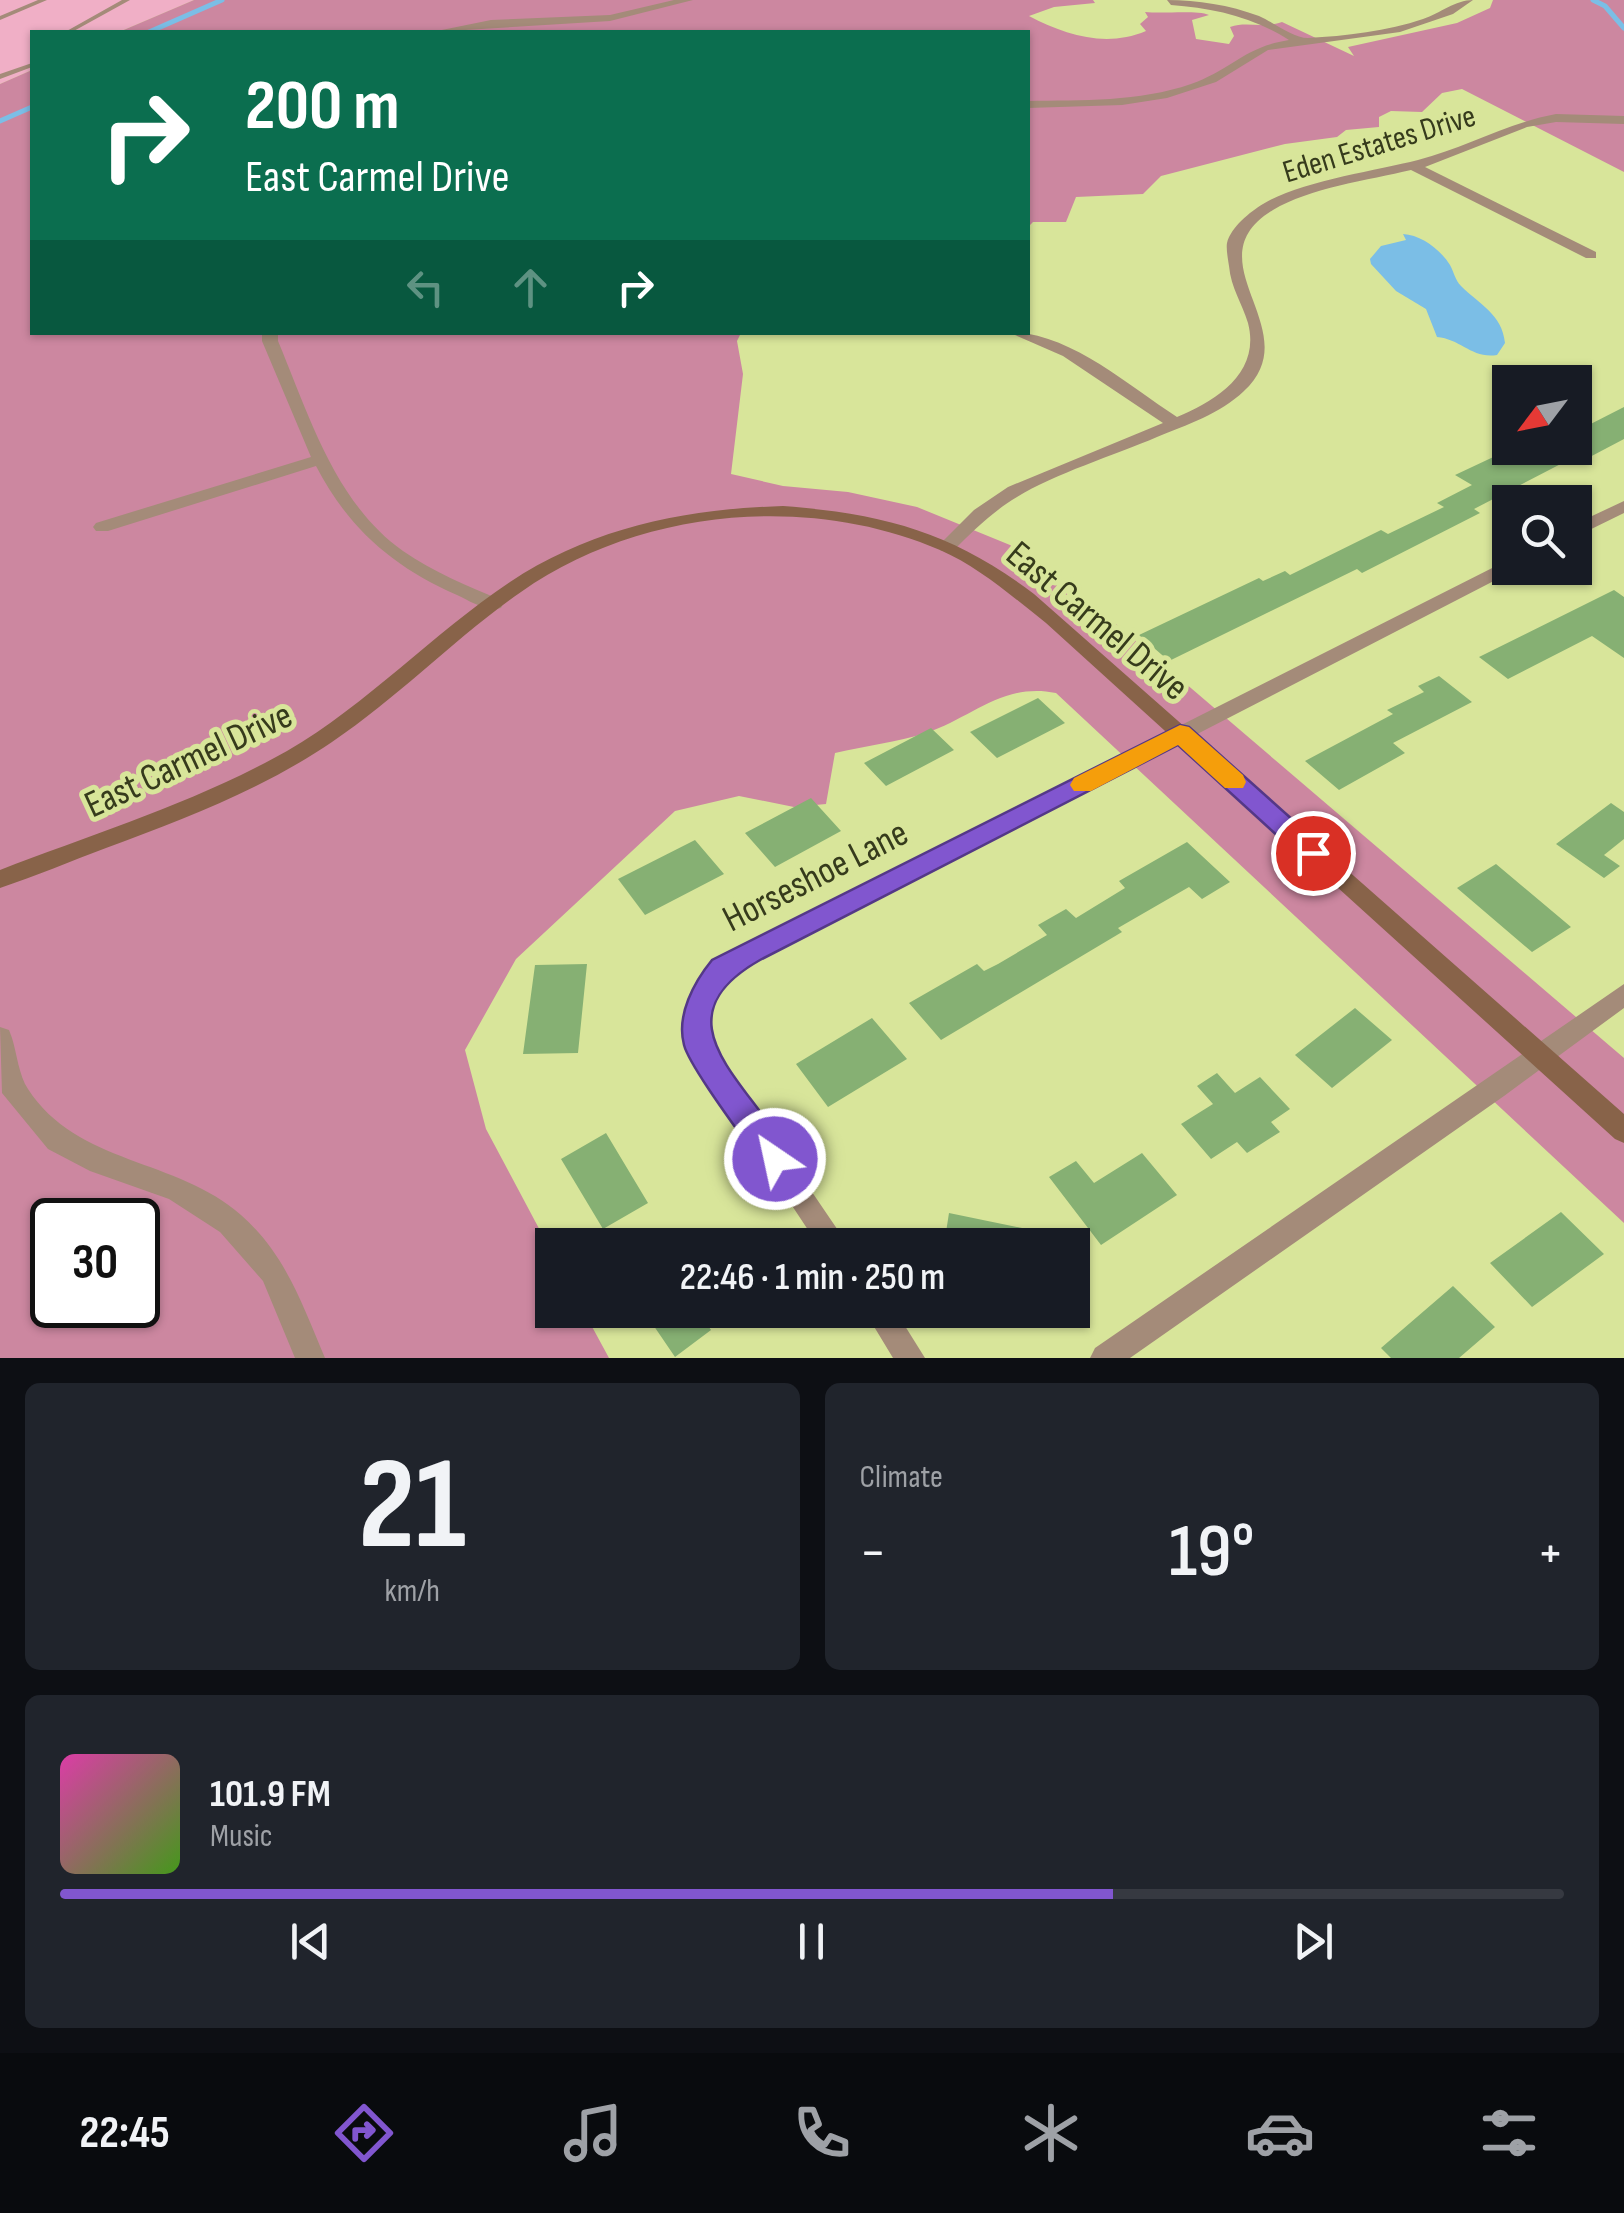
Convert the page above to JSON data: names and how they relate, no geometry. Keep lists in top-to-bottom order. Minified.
{"streets":{"street":["Eden Estates Drive","East Carmel Drive","Horseshoe Lane"]},"crossings":[["Eden Estates Drive","East Carmel Drive"],["East Carmel Drive","Horseshoe Lane"]],"north":"bottom left","page":{"turn":["200 m","East Carmel Drive"],"limit":"30","trip":"22:46 · 1 min · 250 m","tile":[["21","km/h"],"Climate"],"heat":["−","19°","+"],"song":["101.9 FM","Music"],"tabs":"22:45"}}
